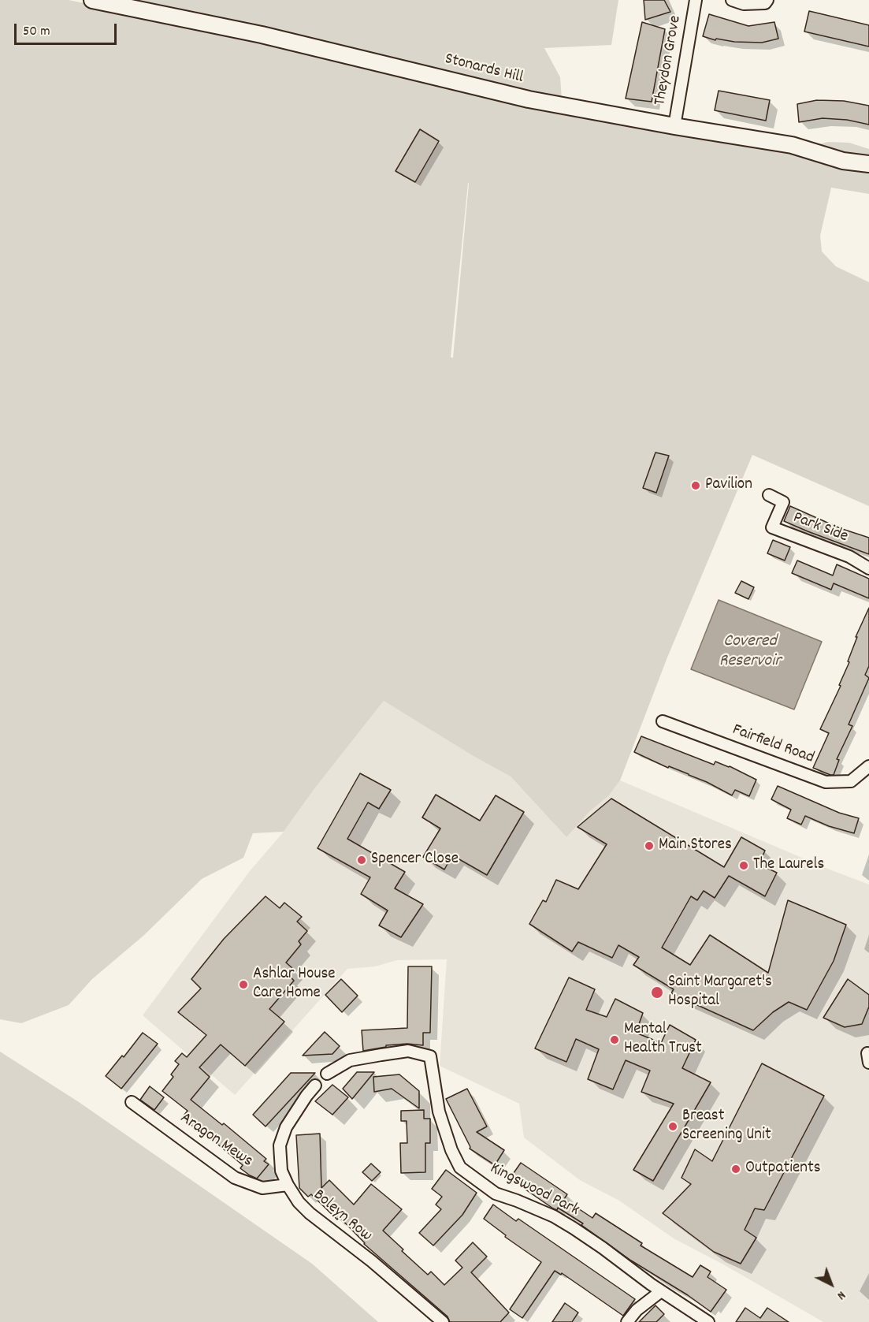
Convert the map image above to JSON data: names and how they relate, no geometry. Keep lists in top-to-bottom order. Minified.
{"streets":{"street":["Theydon Grove","Stonards Hill","Park Side","Fairfield Road","Aragon Mews","Kingswood Park","Boleyn Row"]},"crossings":[["Theydon Grove","Stonards Hill"],["Aragon Mews","Boleyn Row"]],"water":["Covered Reservoir"],"places":["Pavilion","Main Stores","Spencer Close","The Laurels","Ashlar House Care Home","Saint Margaret's Hospital","Mental Health Trust","Breast Screening Unit","Outpatients"],"scale_bar":"50 m","north":"bottom right"}
